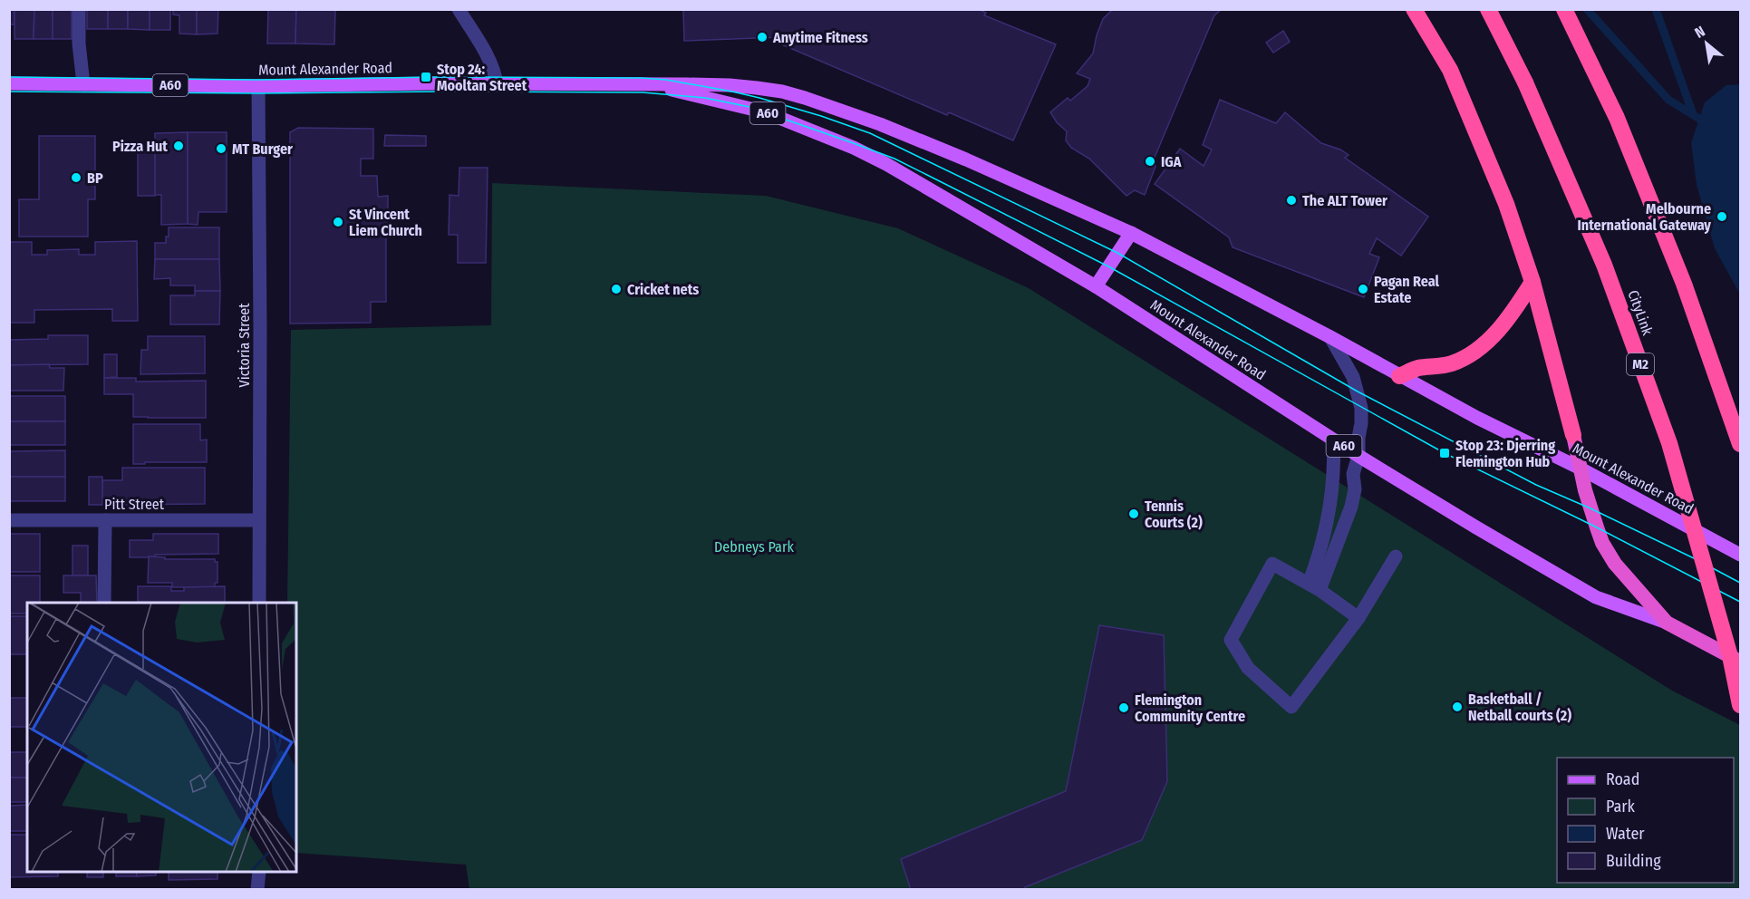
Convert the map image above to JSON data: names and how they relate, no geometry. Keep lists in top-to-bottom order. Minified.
{"streets":{"highway":["Mount Alexander Road","A60","CityLink","M2"],"street":["Victoria Street","Pitt Street"]},"crossings":[["Mount Alexander Road","Victoria Street"],["Victoria Street","Pitt Street"]],"parks":["Debneys Park"],"places":{"other":["Anytime Fitness","Pizza Hut","MT Burger","IGA","BP","The ALT Tower","Melbourne International Gateway","St Vincent Liem Church","Cricket nets","Pagan Real Estate","Tennis Courts (2)","Basketball / Netball courts (2)","Flemington Community Centre"],"transit":["Stop 24: Mooltan Street","Stop 23: Djerring Flemington Hub"]},"legend":["Road","Park","Water","Building"],"north":"top left"}
